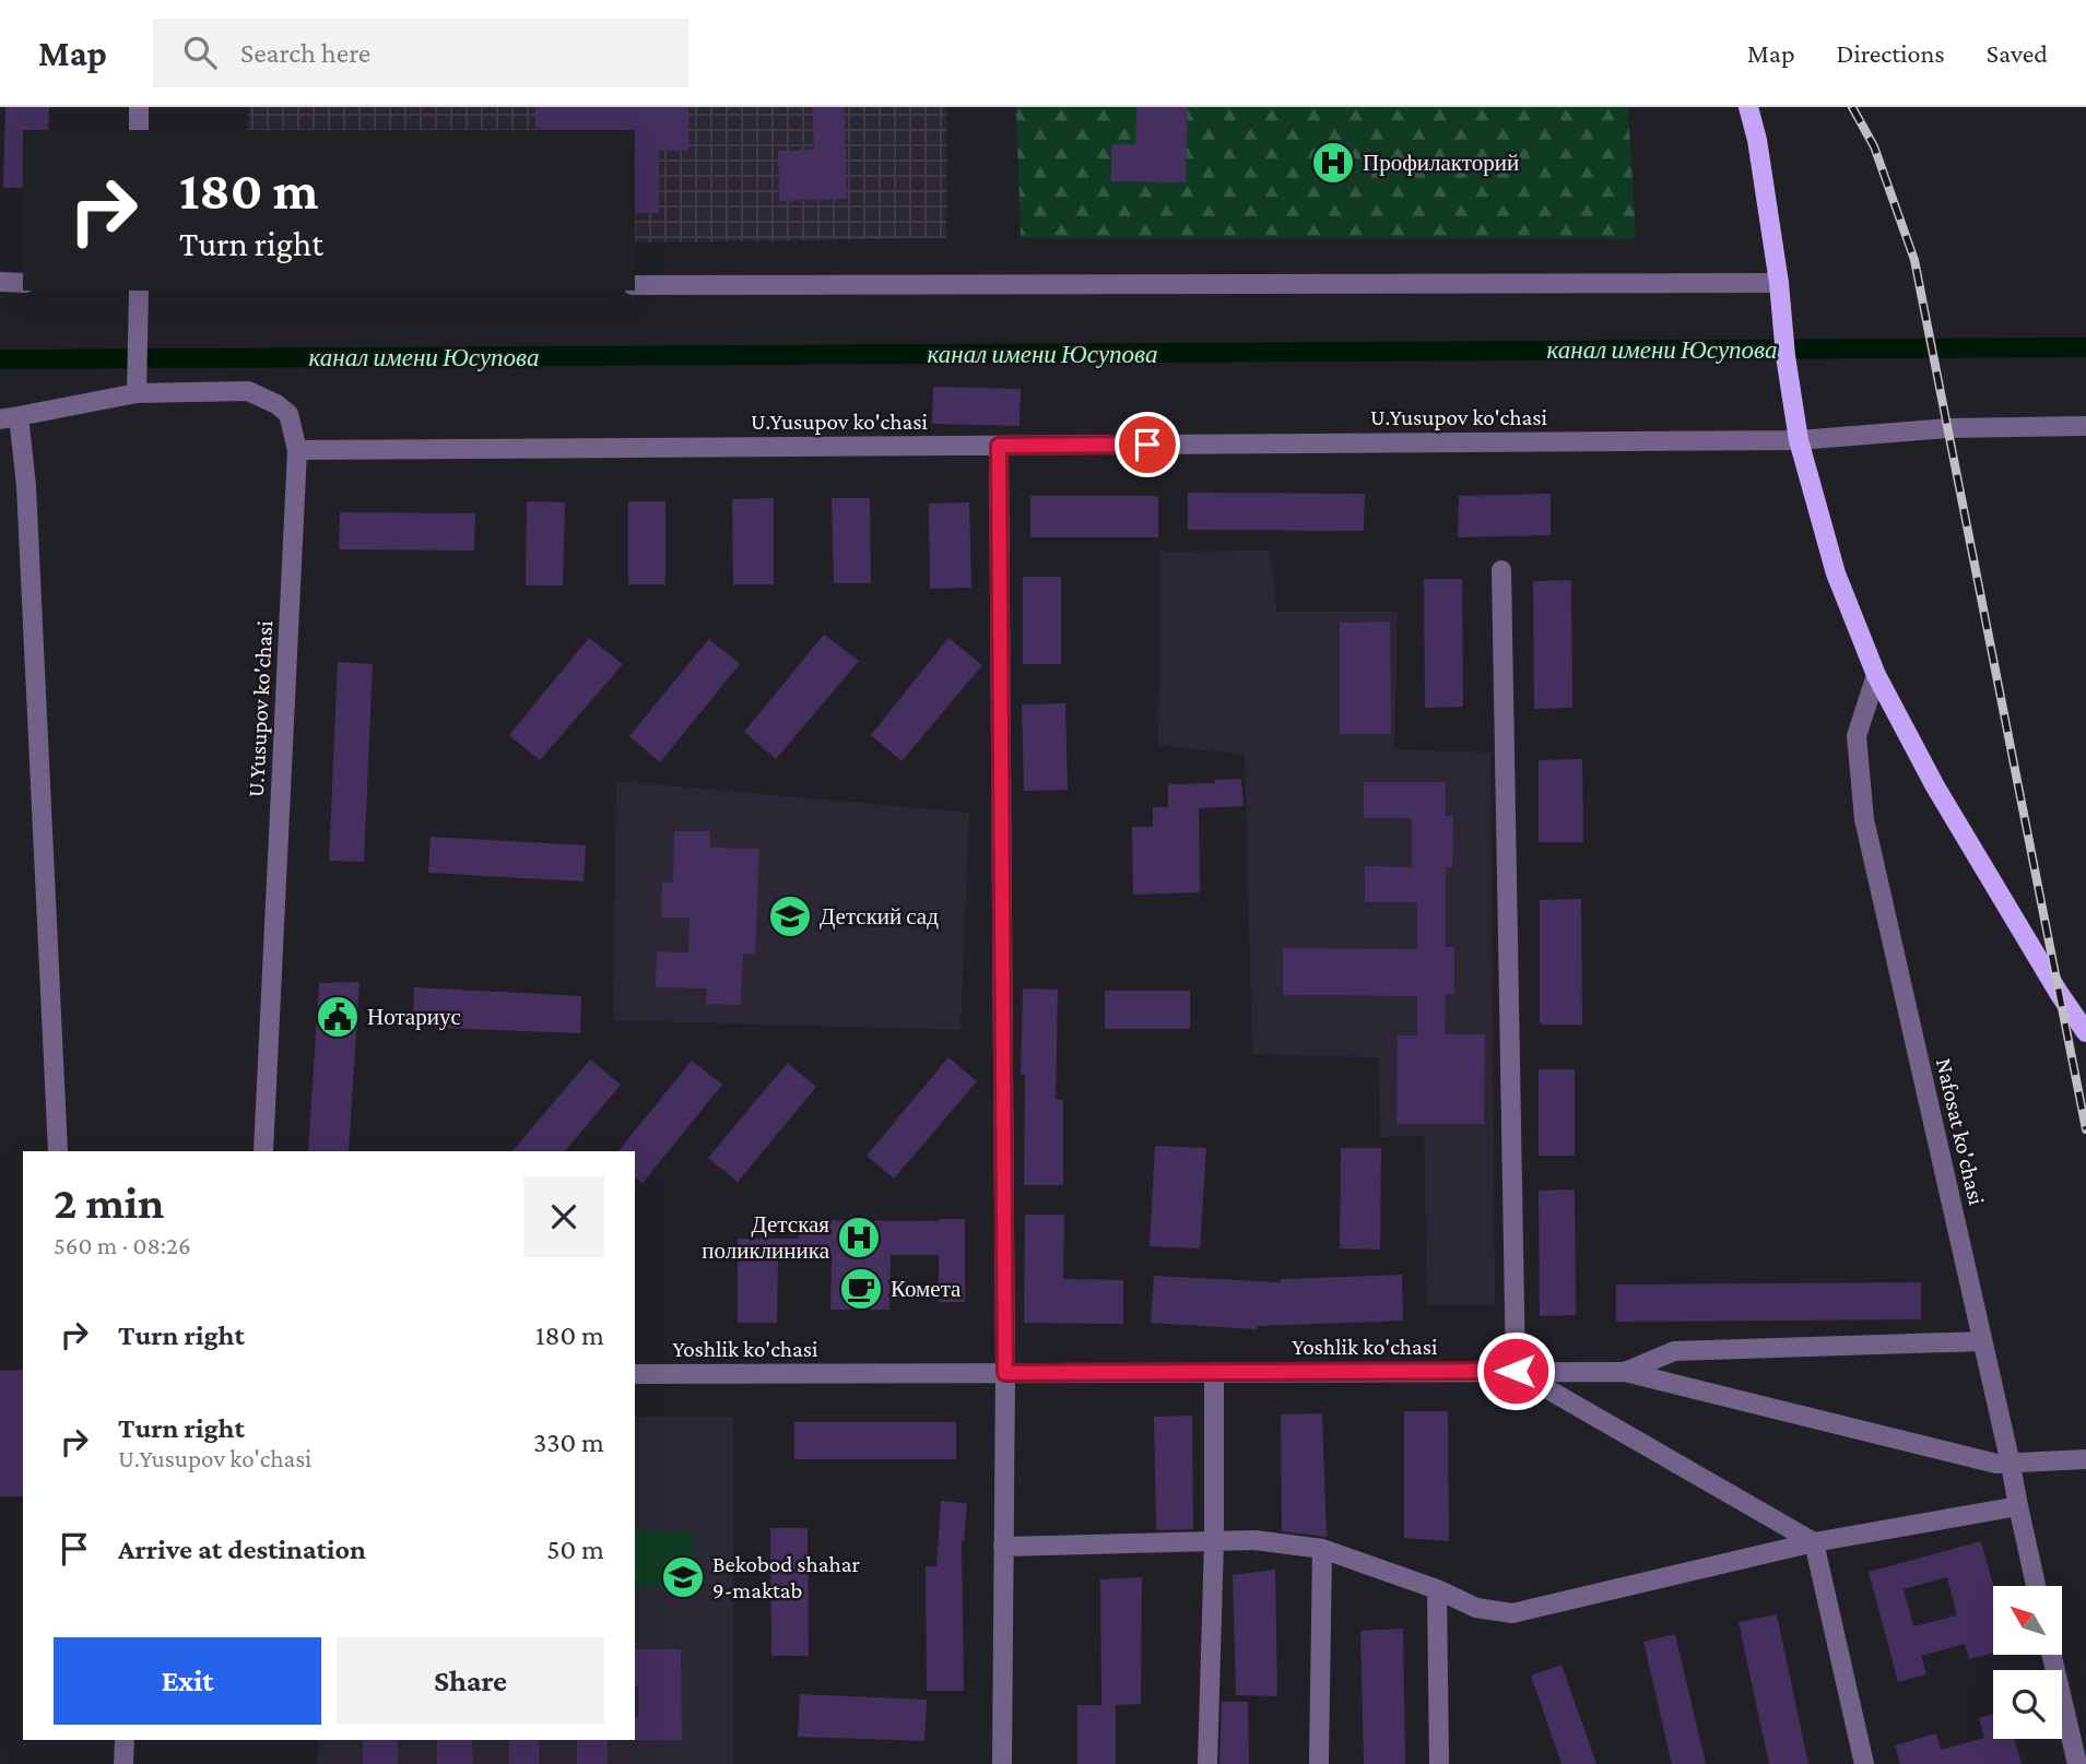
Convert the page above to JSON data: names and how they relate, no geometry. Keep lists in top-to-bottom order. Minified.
{"streets":{"street":["U.Yusupov ko'chasi","Nafosat ko'chasi","Yoshlik ko'chasi"]},"crossings":[["Nafosat ko'chasi","Yoshlik ko'chasi"]],"water":["канал имени Юсупова"],"places":{"hospital":["Профилакторий","Детская поликлиника"],"school or university":["Детский сад","Bekobod shahar 9-maktab"],"public building":["Нотариус"],"cafe":["Комета"]},"north":"top left","page":{"header":"Map","search":"Search here","nav":["Map","Directions","Saved"],"turn":["180 m","Turn right"],"heading":["2 min","560 m · 08:26"],"list":[{"name":"Turn right","value":"180 m"},{"name":"Turn right","note":"U.Yusupov ko'chasi","value":"330 m"},{"name":"Arrive at destination","value":"50 m"}],"buttons":["Exit","Share"]}}
